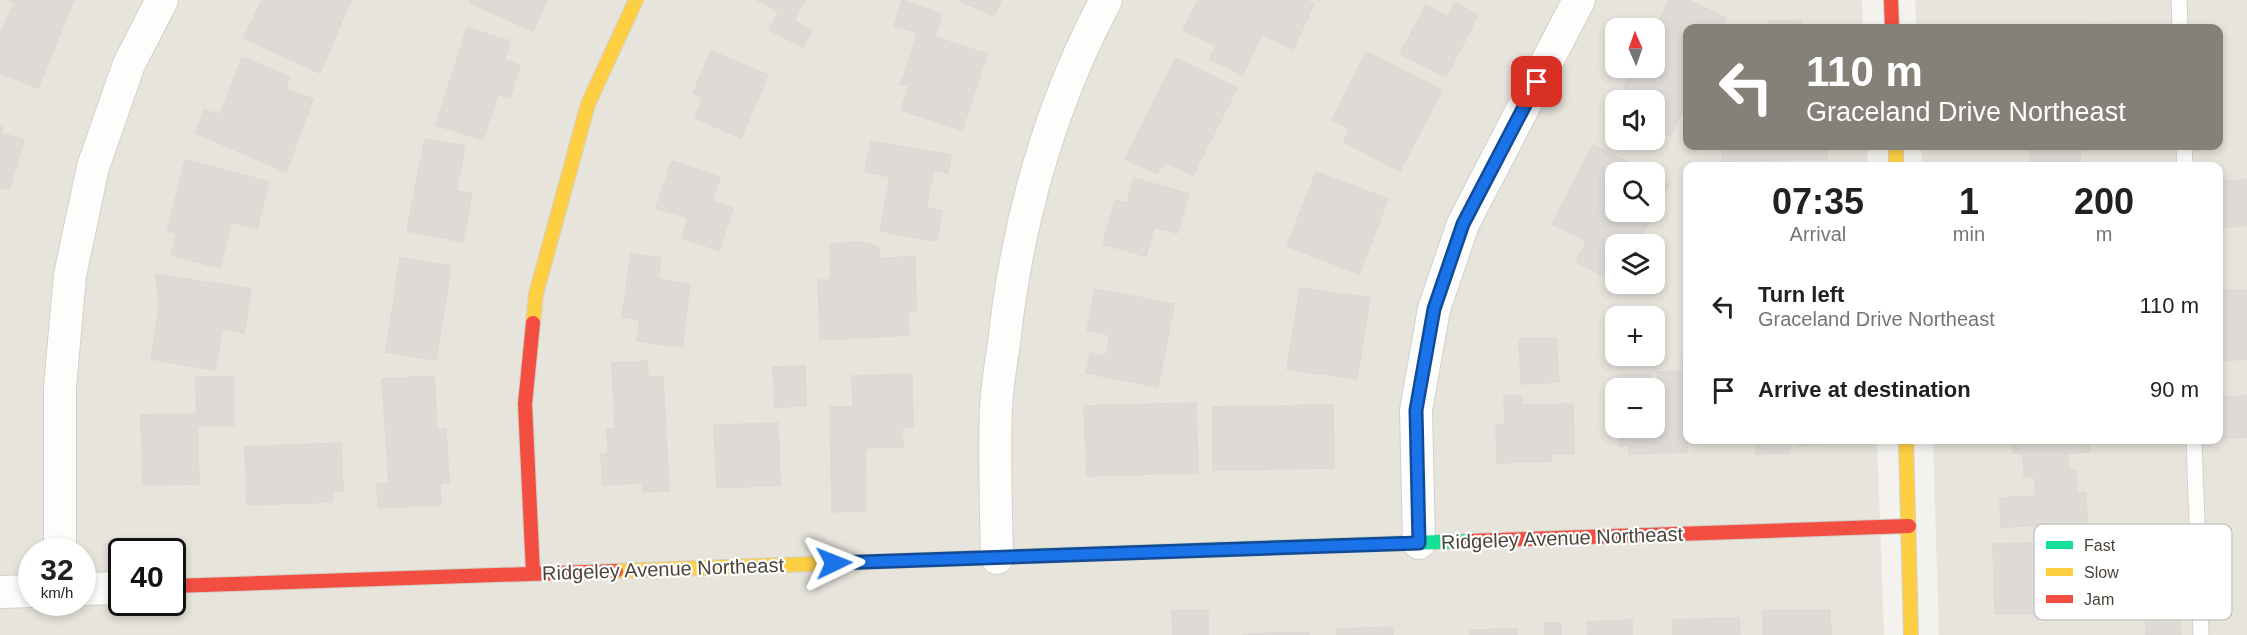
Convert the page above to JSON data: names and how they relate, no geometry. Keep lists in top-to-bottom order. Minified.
{"streets":{"street":["Ridgeley Avenue Northeast"]},"legend":["Fast","Slow","Jam"],"north":"top","page":{"map_buttons":["+","−"],"turn":["110 m","Graceland Drive Northeast"],"eta":["07:35","Arrival","1","min","200","m"],"list":[{"name":"Turn left","note":"Graceland Drive Northeast","value":"110 m"},{"name":"Arrive at destination","value":"90 m"}],"speed":"32 km/h","limit":"40"}}
